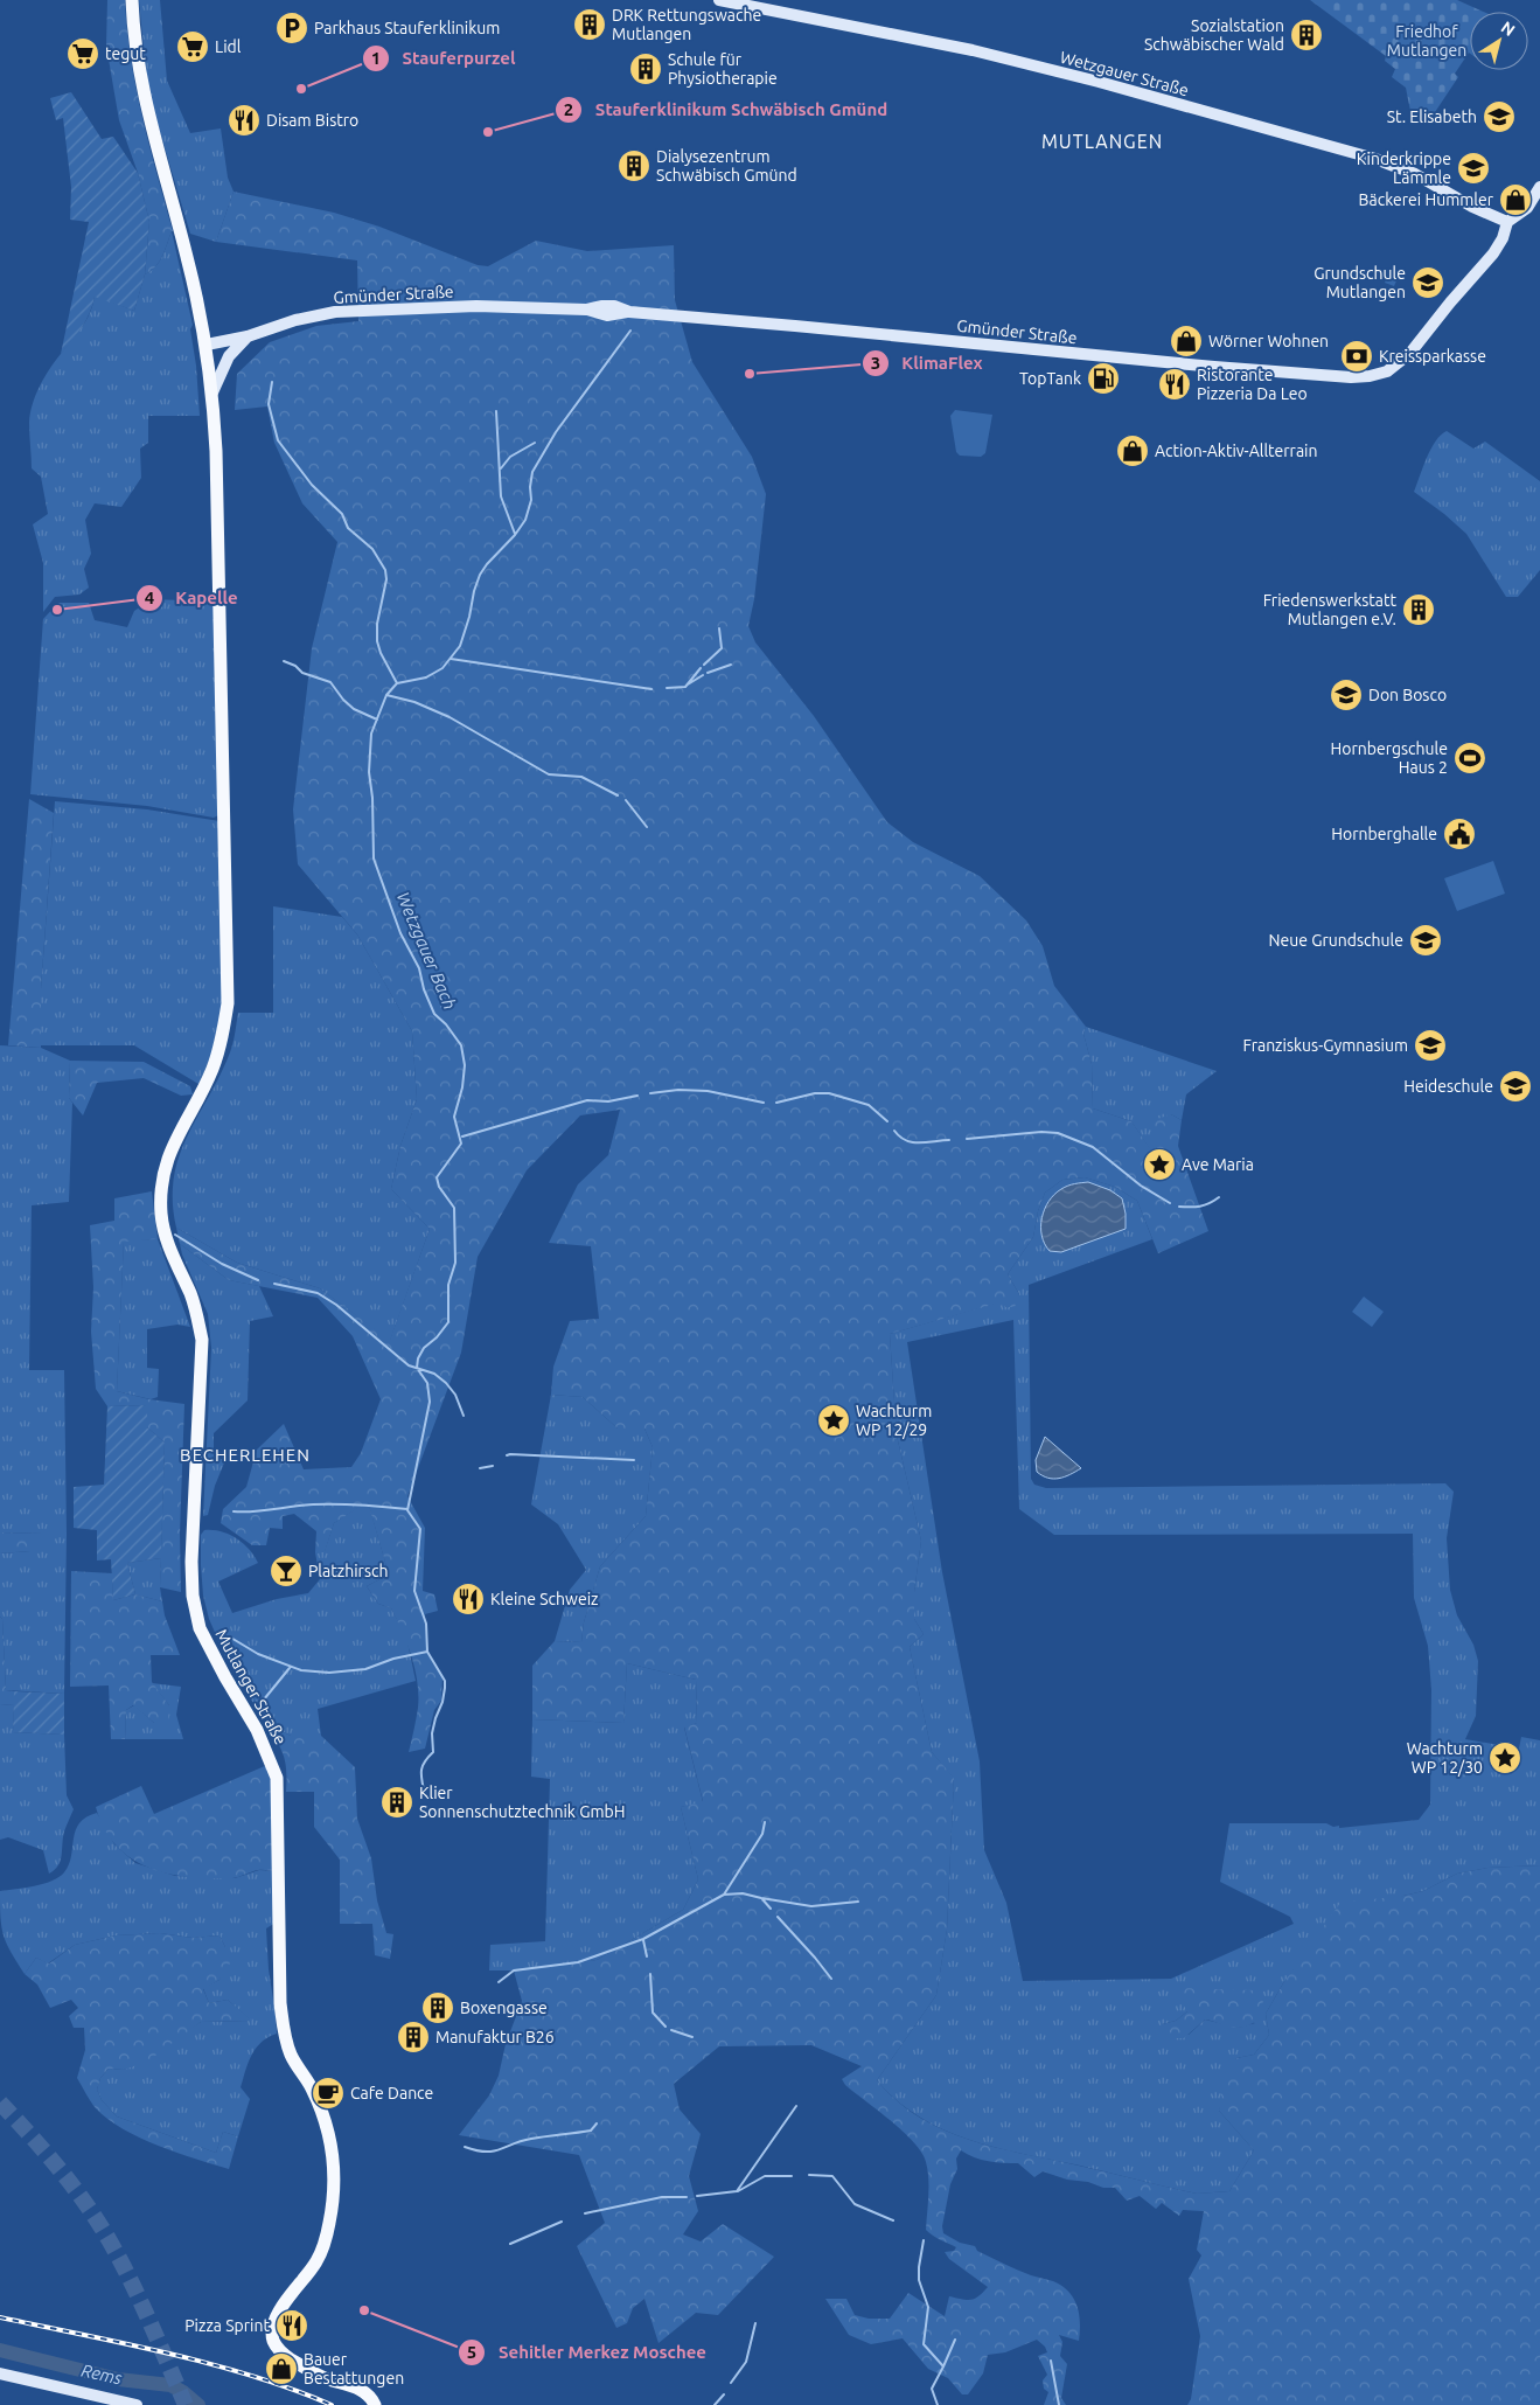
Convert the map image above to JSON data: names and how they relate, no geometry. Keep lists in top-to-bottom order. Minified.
{"streets":{"main road":["Mutlanger Straße"],"street":["Wetzgauer Straße","Gmünder Straße"]},"crossings":[["Wetzgauer Straße","Gmünder Straße"],["Gmünder Straße","Mutlanger Straße"]],"districts":["MUTLANGEN","BECHERLEHEN"],"water":["Wetzgauer Bach","Rems"],"parks":["Friedhof Mutlangen"],"places":{"building":["DRK Rettungswache Mutlangen","Sozialstation Schwäbischer Wald","Schule für Physiotherapie","Dialysezentrum Schwäbisch Gmünd","Friedenswerkstatt Mutlangen e.V.","Klier Sonnenschutztechnik GmbH","Boxengasse","Manufaktur B26"],"parking":["Parkhaus Stauferklinikum"],"supermarket":["Lidl","tegut"],"other":["Stauferpurzel","Stauferklinikum Schwäbisch Gmünd","KlimaFlex","Kapelle","Sehitler Merkez Moschee"],"school or university":["St. Elisabeth","Kinderkrippe Lämmle","Grundschule Mutlangen","Don Bosco","Neue Grundschule","Franziskus-Gymnasium","Heideschule"],"restaurant":["Disam Bistro","Ristorante Pizzeria Da Leo","Kleine Schweiz","Pizza Sprint"],"shop":["Bäckerei Hummler","Wörner Wohnen","Action-Aktiv-Allterrain","Bauer Bestattungen"],"bank":["Kreissparkasse"],"fuel station":["TopTank"],"sports":["Hornbergschule Haus 2"],"public building":["Hornberghalle"],"place":["Ave Maria","Wachturm WP 12/29","Wachturm WP 12/30"],"bar":["Platzhirsch"],"cafe":["Cafe Dance"]},"north":"top right"}
